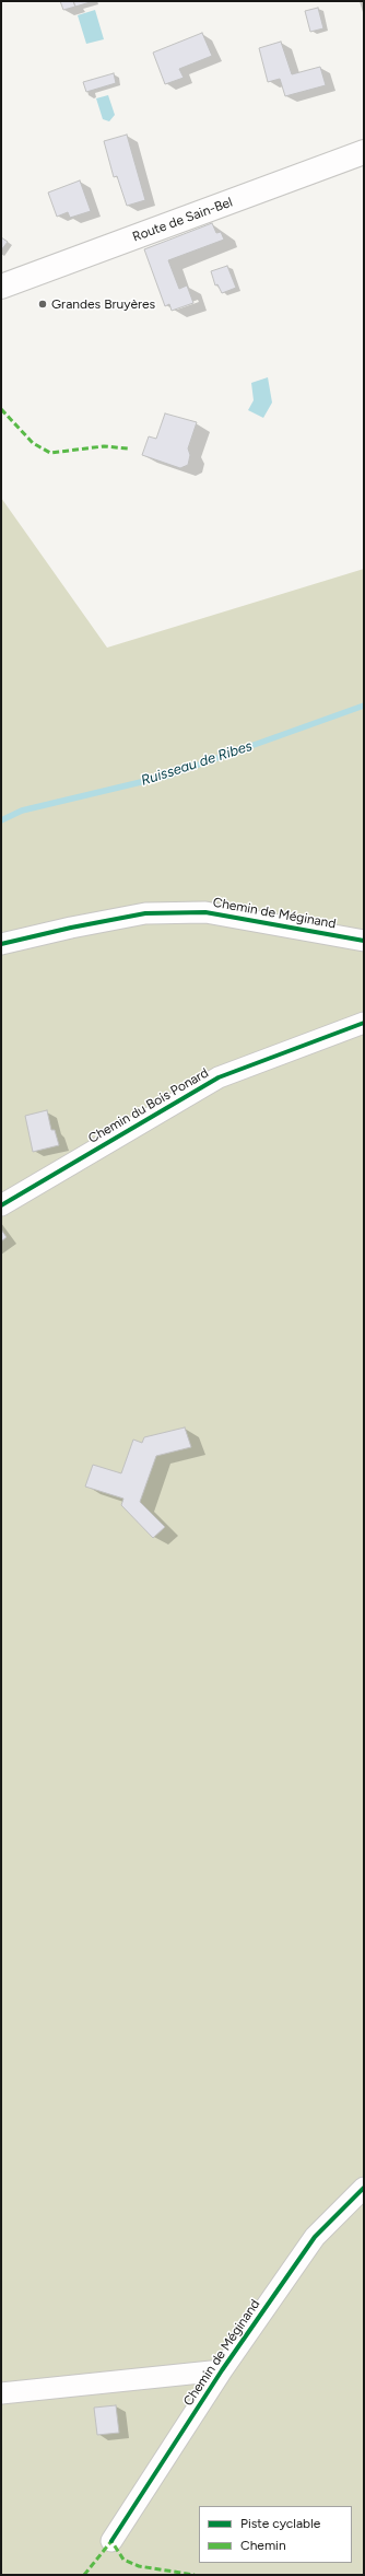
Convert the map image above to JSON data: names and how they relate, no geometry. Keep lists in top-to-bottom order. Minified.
{"streets":{"main road":["Route de Sain-Bel"],"street":["Chemin de Méginand","Chemin du Bois Ponard"]},"water":["Ruisseau de Ribes"],"places":["Grandes Bruyères"],"legend":["Piste cyclable","Chemin"]}
